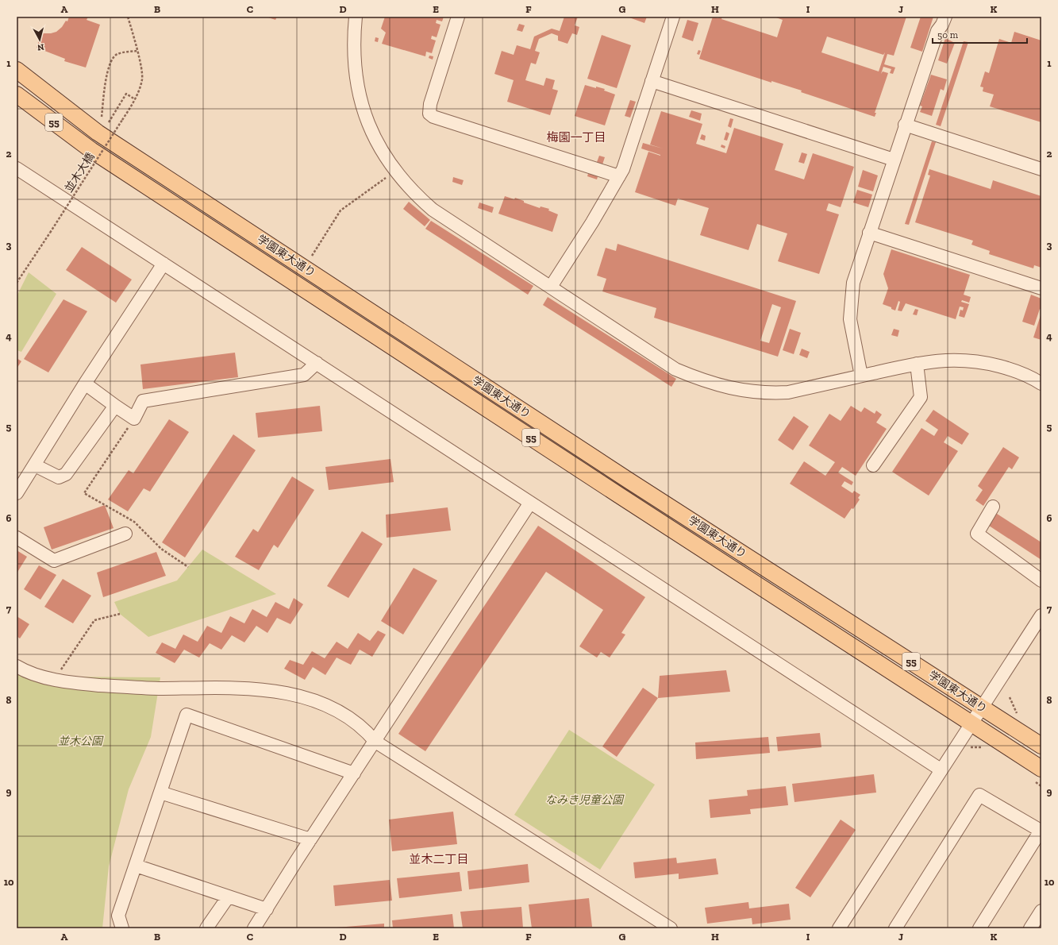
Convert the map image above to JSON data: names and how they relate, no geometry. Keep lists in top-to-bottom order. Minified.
{"streets":{"main road":["55","学園東大通り"],"path":["並木大橋"]},"districts":["梅園一丁目","並木二丁目"],"parks":["並木公園","なみき児童公園"],"scale_bar":"50 m","north":"bottom","grid":{"columns":["A","B","C","D","E","F","G","H","I","J","K"],"rows":["1","2","3","4","5","6","7","8","9","10"]}}
